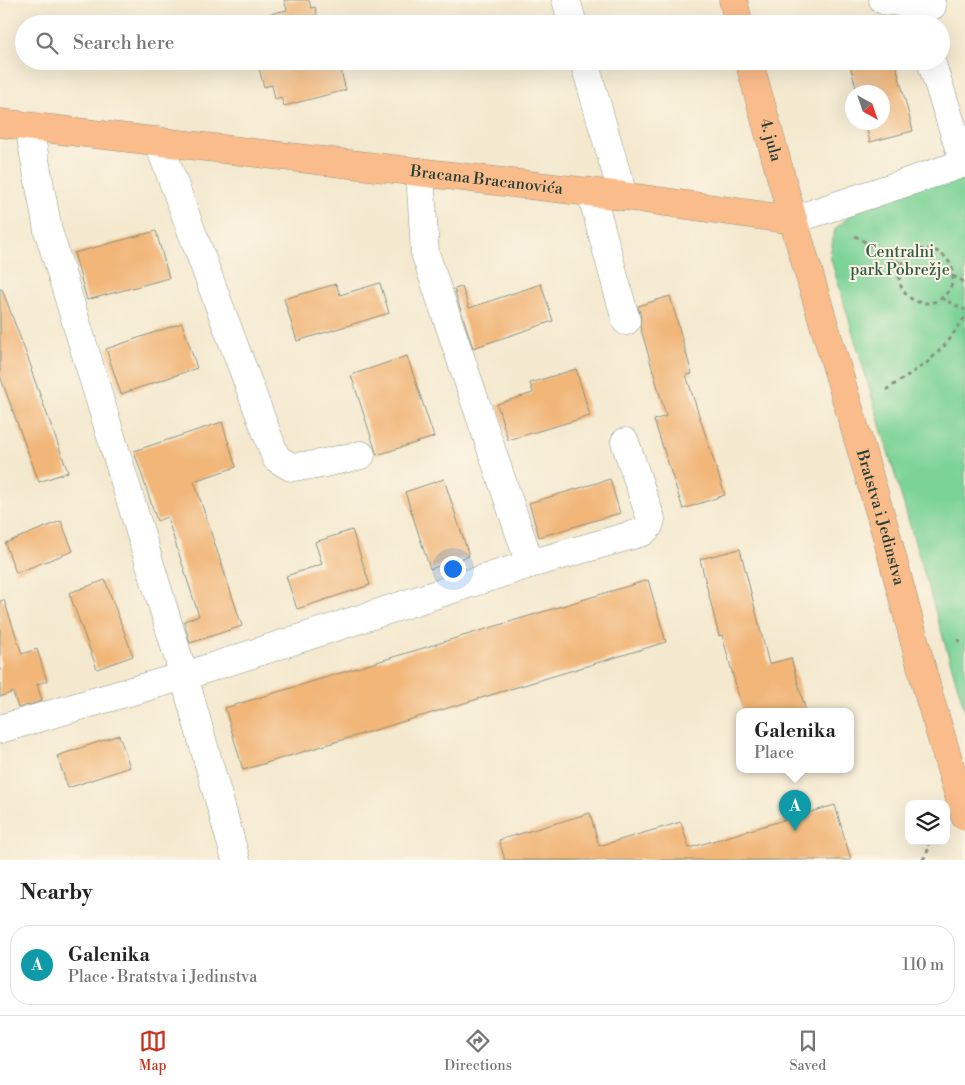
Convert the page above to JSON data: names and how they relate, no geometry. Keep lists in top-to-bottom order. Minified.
{"streets":{"main road":["4. jula","Bracana Bracanovića","Bratstva i Jedinstva"]},"crossings":[["4. jula","Bracana Bracanovića"],["4. jula","Bratstva i Jedinstva"],["Bracana Bracanovića","Bratstva i Jedinstva"]],"parks":["Centralni park Pobrežje"],"north":"bottom right","page":{"search":"Search here","popup":["Galenika","Place"],"pins":"A","heading":"Nearby","list":[{"mark":"A","name":"Galenika","note":"Place · Bratstva i Jedinstva","value":"110 m"}],"nav":["Map","Directions","Saved"]}}
